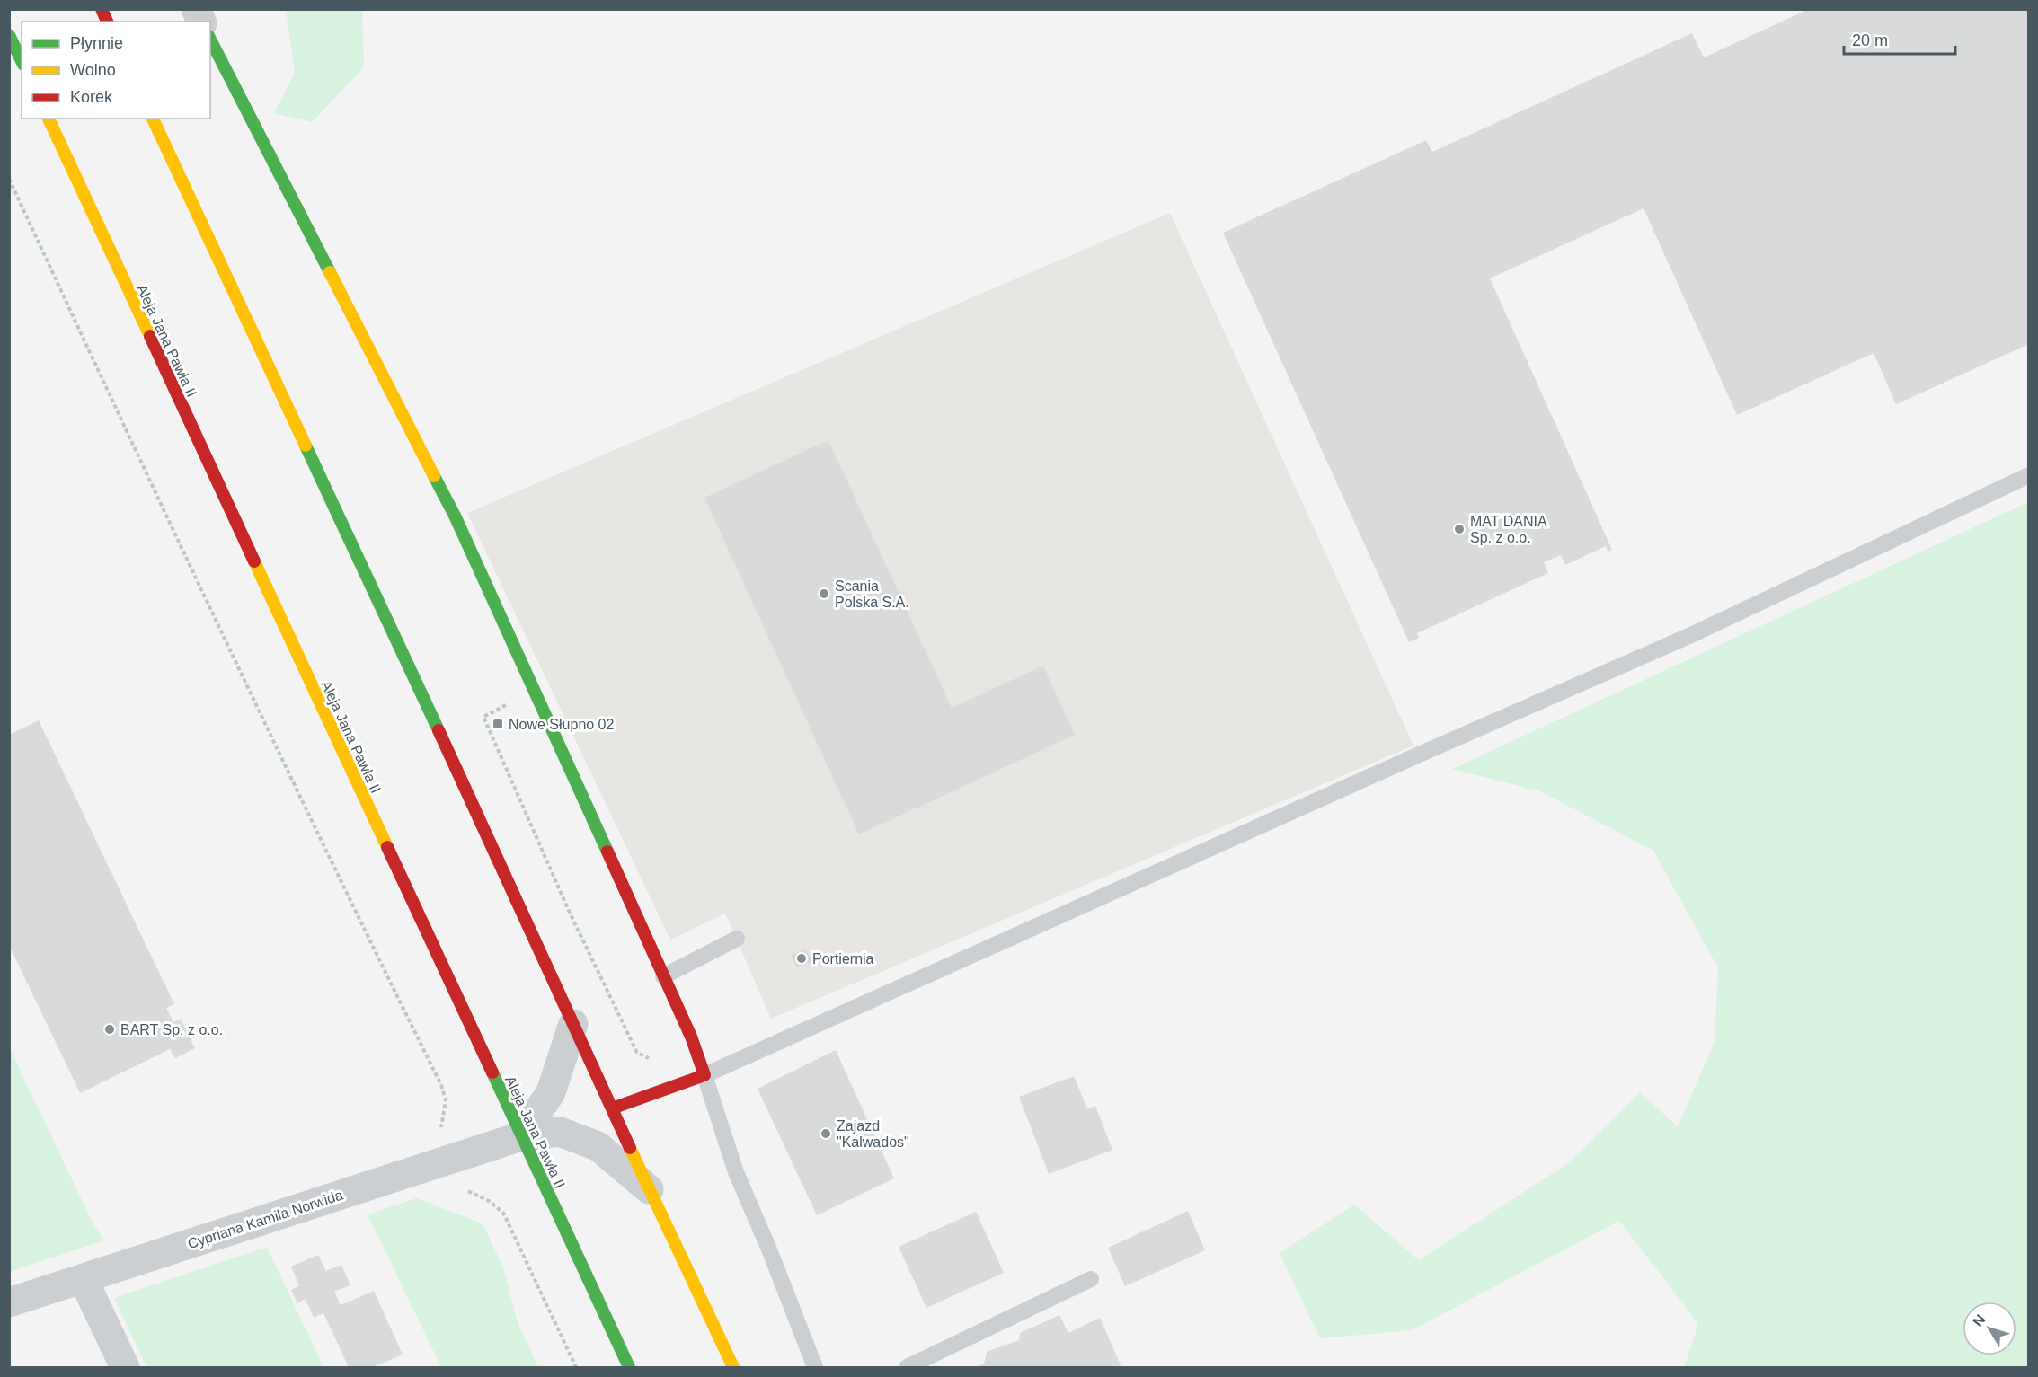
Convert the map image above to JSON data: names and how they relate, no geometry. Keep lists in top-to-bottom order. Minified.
{"streets":{"main road":["Aleja Jana Pawła II"],"street":["Cypriana Kamila Norwida"]},"crossings":[["Aleja Jana Pawła II","Cypriana Kamila Norwida"]],"places":{"other":["MAT DANIA Sp. z o.o.","Scania Polska S.A.","Portiernia","BART Sp. z o.o.","Zajazd \"Kalwados\""],"transit":["Nowe Słupno 02"]},"legend":["Płynnie","Wolno","Korek"],"scale_bar":"20 m","north":"top left"}
